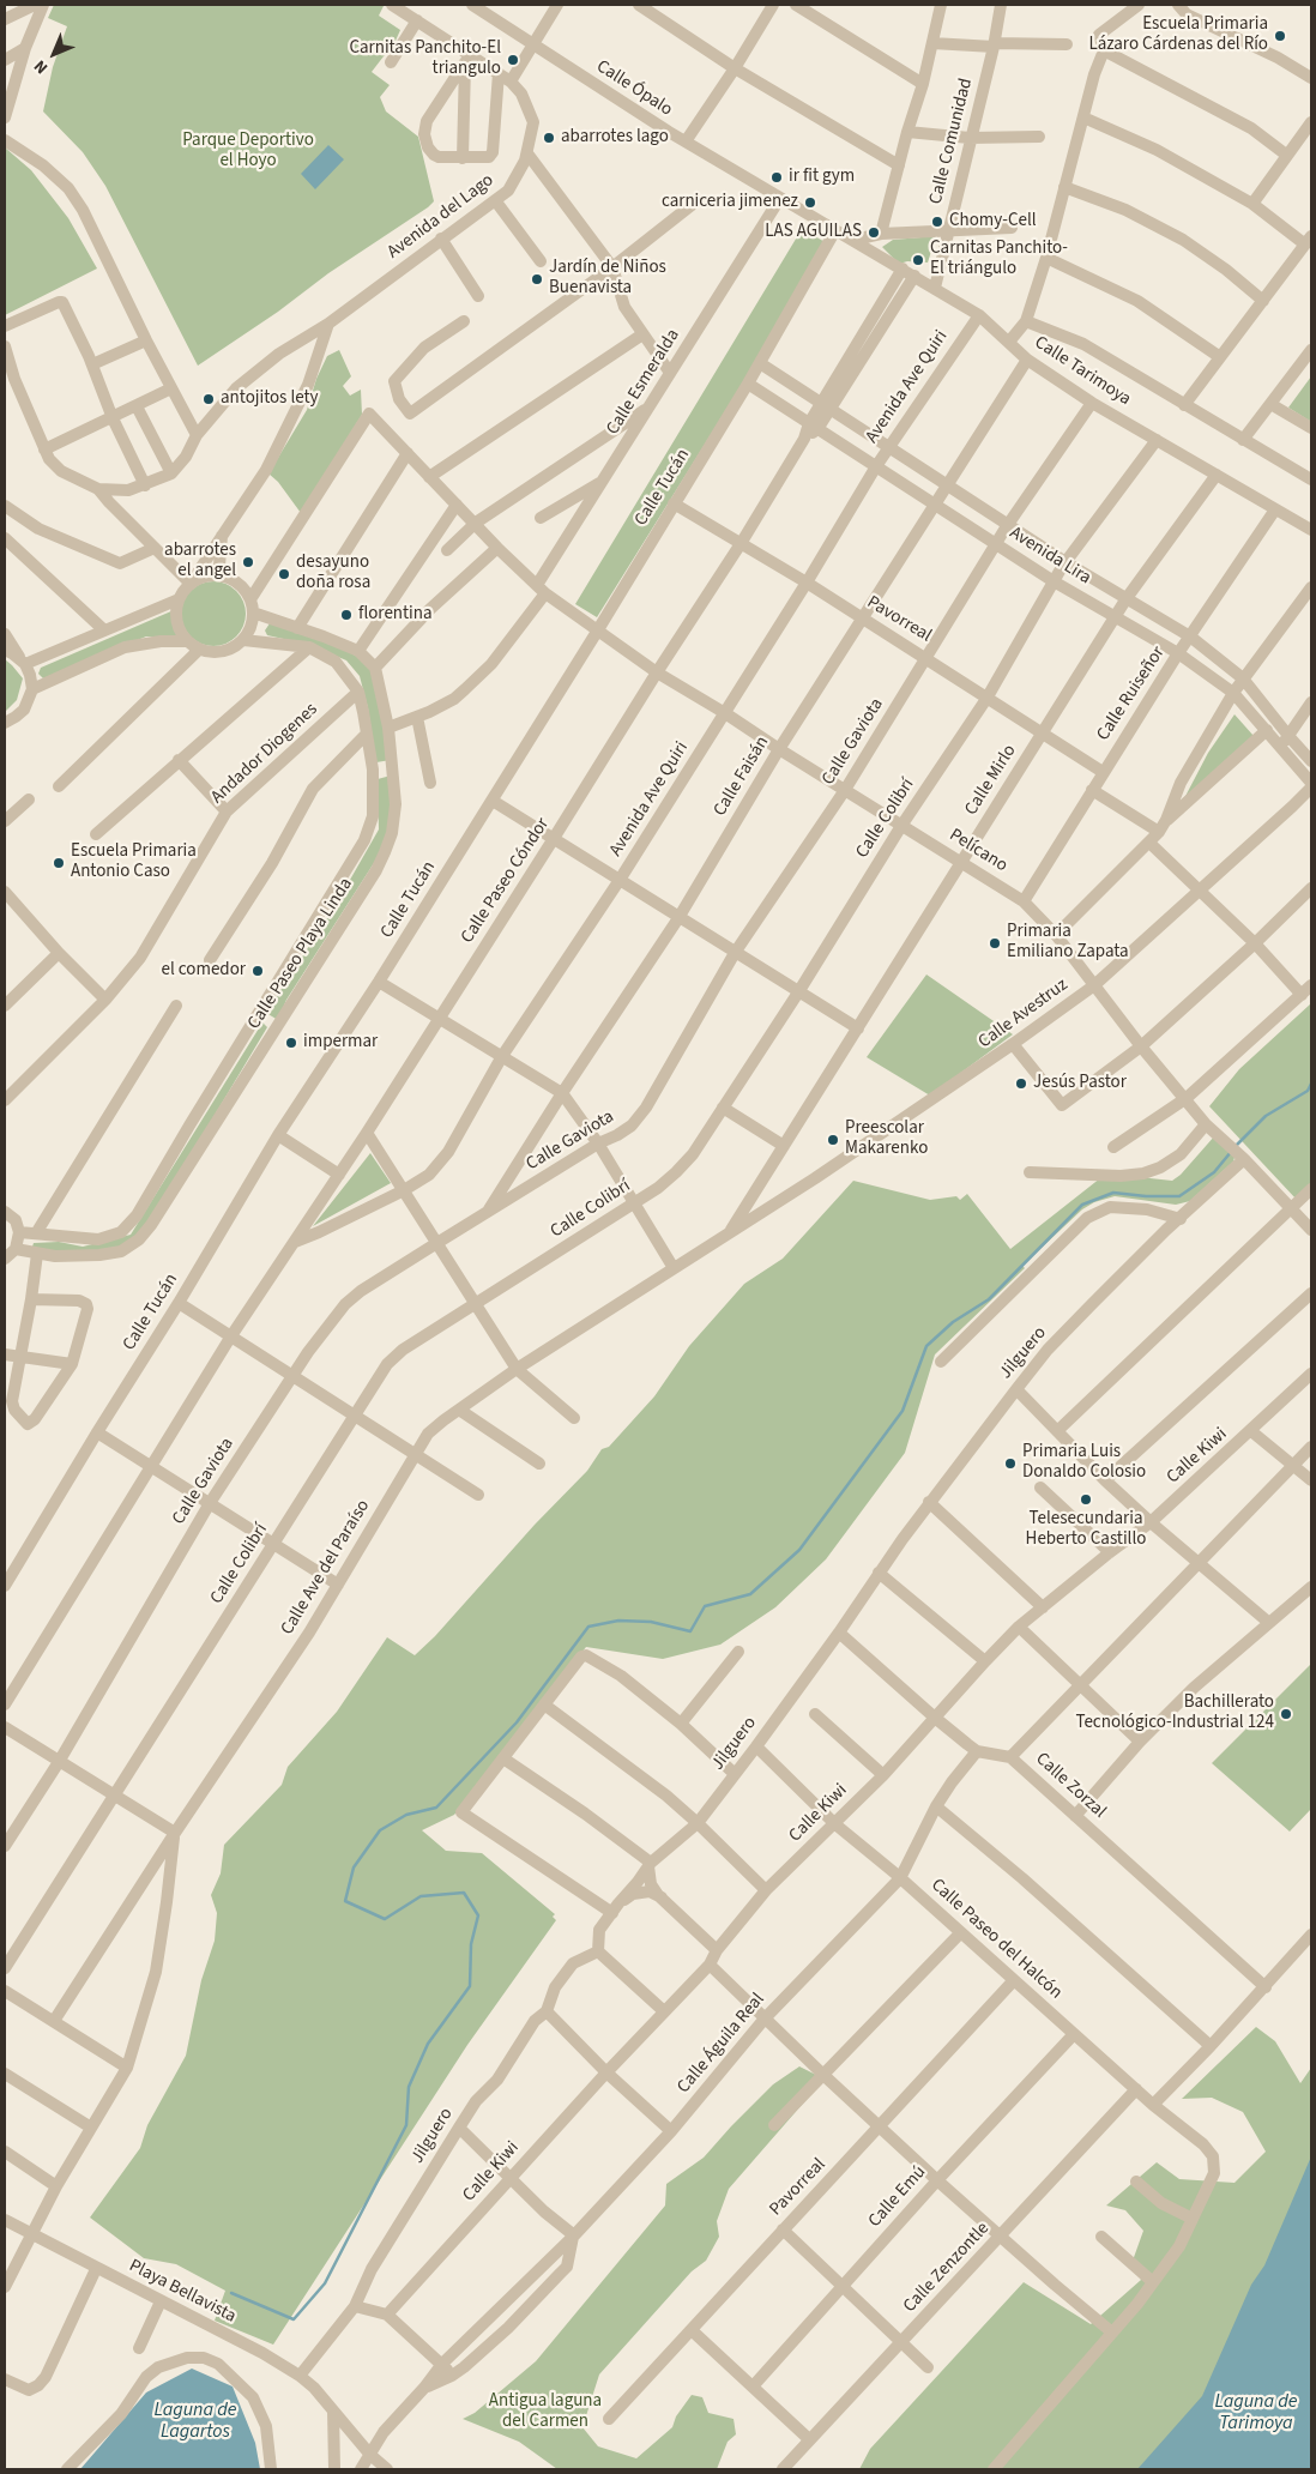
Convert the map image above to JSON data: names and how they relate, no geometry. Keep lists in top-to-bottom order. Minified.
{"streets":{"street":["Calle Ópalo","Calle Comunidad","Avenida del Lago","Calle Tarimoya","Calle Esmeralda","Avenida Ave Quiri","Calle Tucán","Avenida Lira","Pavorreal","Calle Ruiseñor","Calle Gaviota","Andador Diogenes","Calle Faisán","Calle Mirlo","Calle Colibrí","Pelícano","Calle Paseo Cóndor","Calle Paseo Playa Linda","Calle Avestruz","Jilguero","Calle Kiwi","Calle Ave del Paraíso","Calle Zorzal","Calle Paseo del Halcón","Calle Águila Real","Calle Emú","Calle Zenzontle","Playa Bellavista"]},"crossings":[["Calle Ópalo","Calle Tarimoya"],["Calle Ópalo","Calle Esmeralda"],["Calle Comunidad","Calle Tarimoya"],["Calle Tarimoya","Calle Esmeralda"],["Calle Tarimoya","Avenida Ave Quiri"],["Calle Tarimoya","Calle Tucán"],["Calle Tarimoya","Calle Ruiseñor"],["Calle Tarimoya","Calle Gaviota"],["Calle Tarimoya","Calle Faisán"],["Calle Tarimoya","Calle Mirlo"],["Calle Tarimoya","Calle Colibrí"],["Calle Tarimoya","Calle Paseo Cóndor"],["Calle Esmeralda","Pelícano"],["Calle Esmeralda","Calle Paseo Playa Linda"],["Avenida Ave Quiri","Avenida Lira"],["Avenida Ave Quiri","Pavorreal"],["Avenida Ave Quiri","Pelícano"],["Avenida Ave Quiri","Calle Paseo Cóndor"],["Calle Tucán","Avenida Lira"],["Calle Tucán","Pavorreal"],["Calle Tucán","Pelícano"],["Avenida Lira","Calle Ruiseñor"],["Avenida Lira","Calle Gaviota"],["Avenida Lira","Calle Faisán"],["Avenida Lira","Calle Mirlo"],["Avenida Lira","Calle Colibrí"],["Avenida Lira","Calle Paseo Cóndor"],["Avenida Lira","Calle Avestruz"],["Pavorreal","Calle Ruiseñor"],["Pavorreal","Calle Gaviota"],["Pavorreal","Calle Faisán"],["Pavorreal","Calle Mirlo"],["Pavorreal","Calle Colibrí"],["Pavorreal","Calle Paseo Cóndor"],["Pavorreal","Calle Paseo del Halcón"],["Calle Ruiseñor","Pelícano"],["Calle Gaviota","Calle Faisán"],["Calle Gaviota","Pelícano"],["Andador Diogenes","Calle Paseo Playa Linda"],["Calle Faisán","Pelícano"],["Calle Mirlo","Pelícano"],["Calle Mirlo","Calle Avestruz"],["Calle Mirlo","Calle Ave del Paraíso"],["Calle Colibrí","Pelícano"],["Pelícano","Calle Paseo Cóndor"],["Pelícano","Calle Paseo Playa Linda"],["Pelícano","Calle Avestruz"],["Pelícano","Jilguero"],["Calle Avestruz","Calle Ave del Paraíso"],["Jilguero","Calle Zorzal"],["Jilguero","Calle Paseo del Halcón"],["Jilguero","Playa Bellavista"],["Calle Kiwi","Calle Zorzal"],["Calle Kiwi","Calle Paseo del Halcón"],["Calle Zorzal","Calle Águila Real"],["Calle Paseo del Halcón","Calle Águila Real"],["Calle Paseo del Halcón","Calle Emú"],["Calle Paseo del Halcón","Calle Zenzontle"],["Calle Águila Real","Playa Bellavista"]],"water":["Laguna de Tarimoya","Laguna de Lagartos"],"parks":["Parque Deportivo el Hoyo","Antigua laguna del Carmen"],"places":["Escuela Primaria Lázaro Cárdenas del Río","Carnitas Panchito-El triangulo","abarrotes lago","ir fit gym","carniceria jimenez","Chomy-Cell","LAS AGUILAS","Carnitas Panchito- El triángulo","Jardín de Niños Buenavista","antojitos lety","abarrotes el angel","desayuno doña rosa","florentina","Escuela Primaria Antonio Caso","Primaria Emiliano Zapata","el comedor","impermar","Jesús Pastor","Preescolar Makarenko","Primaria Luis Donaldo Colosio","Telesecundaria Heberto Castillo","Bachillerato Tecnológico-Industrial 124"],"north":"bottom left"}
